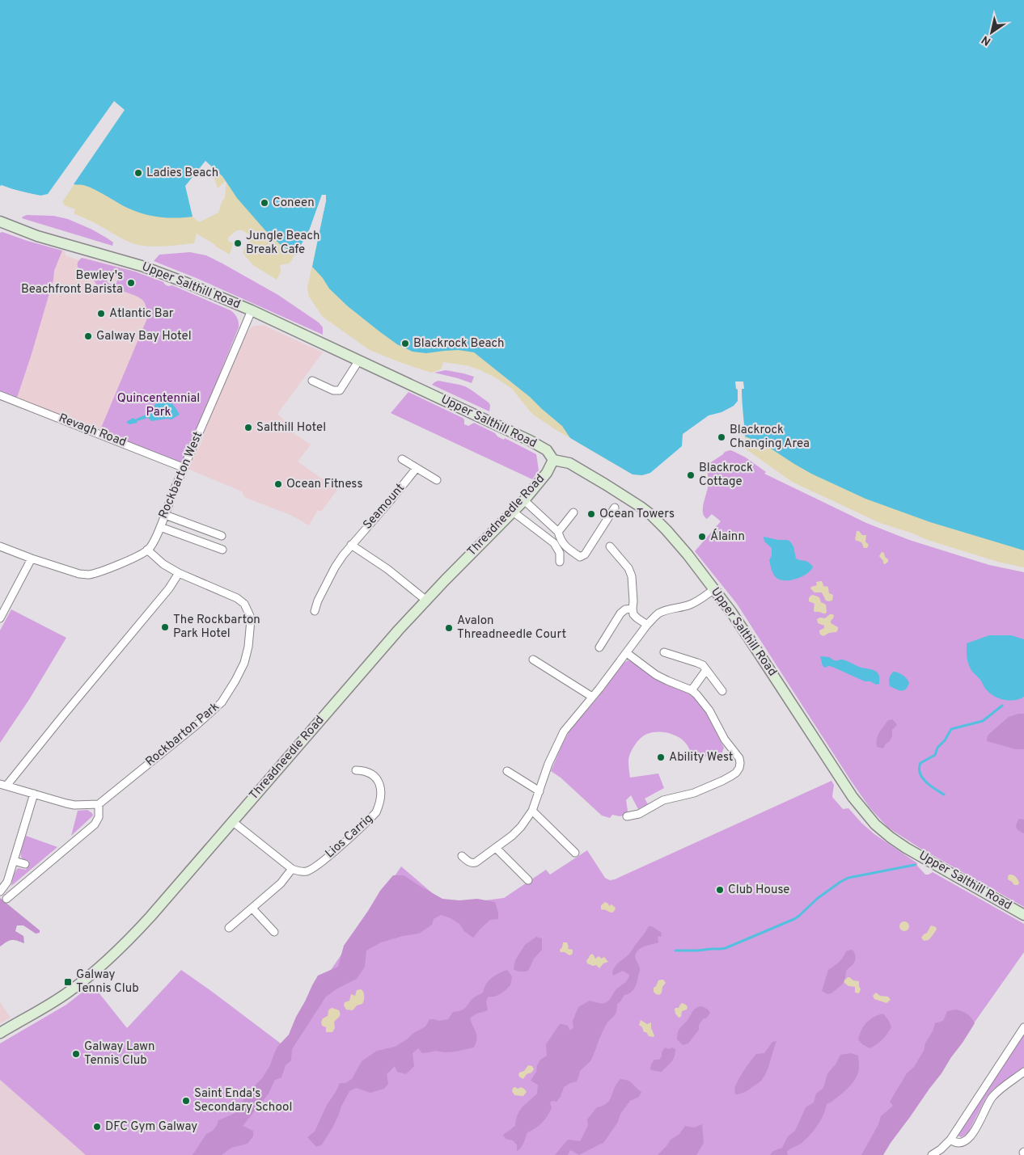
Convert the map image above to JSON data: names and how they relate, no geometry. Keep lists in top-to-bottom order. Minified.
{"streets":{"main road":["Upper Salthill Road","Threadneedle Road"],"street":["Revagh Road","Rockbarton West","Seamount","Rockbarton Park","Lios Carrig"]},"crossings":[["Upper Salthill Road","Rockbarton West"],["Upper Salthill Road","Threadneedle Road"],["Revagh Road","Rockbarton West"],["Rockbarton West","Rockbarton Park"]],"parks":["Quincentennial Park"],"places":{"other":["Ladies Beach","Coneen","Jungle Beach Break Cafe","Bewley's Beachfront Barista","Atlantic Bar","Galway Bay Hotel","Blackrock Beach","Salthill Hotel","Blackrock Changing Area","Blackrock Cottage","Ocean Fitness","Ocean Towers","Álainn","The Rockbarton Park Hotel","Avalon Threadneedle Court","Ability West","Club House","Galway Lawn Tennis Club","Saint Enda's Secondary School","DFC Gym Galway"],"transit":["Galway Tennis Club"]},"north":"bottom left"}
